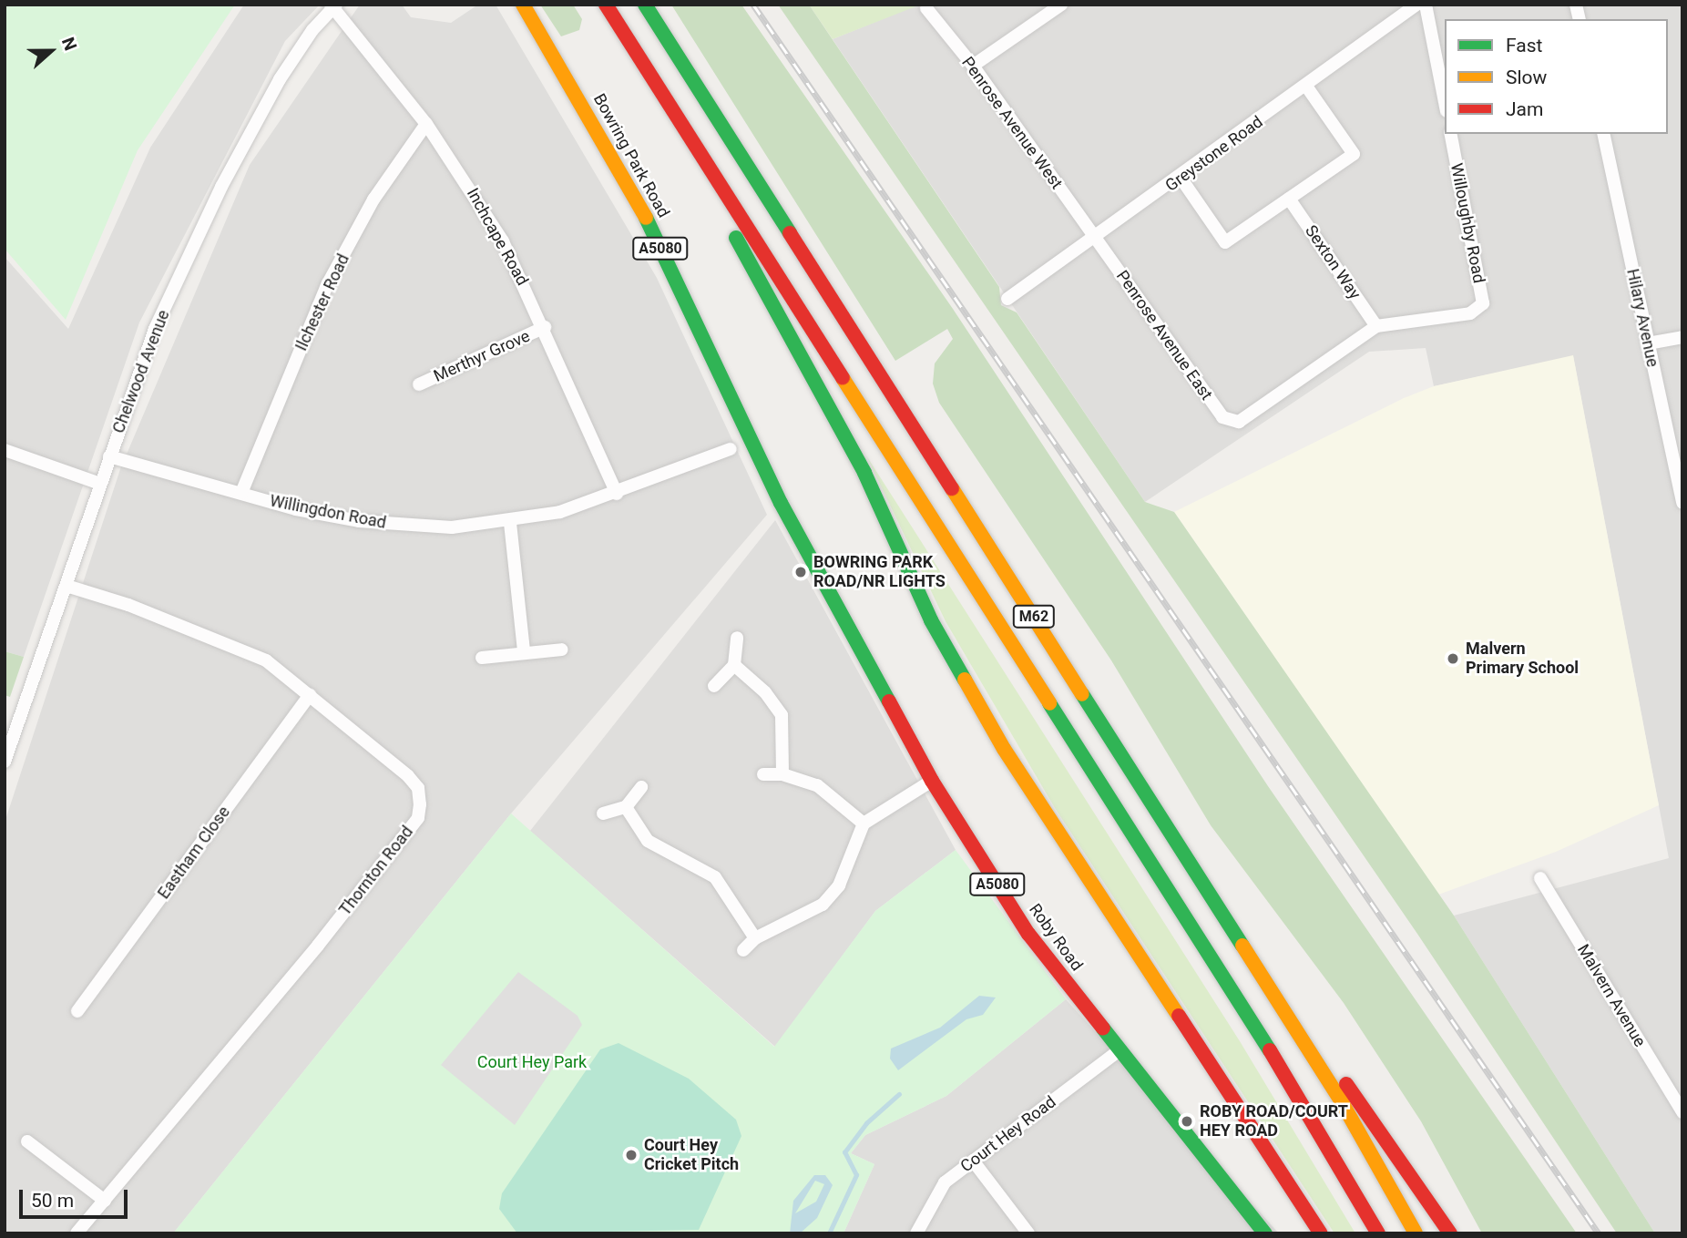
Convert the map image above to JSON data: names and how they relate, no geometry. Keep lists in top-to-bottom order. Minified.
{"streets":{"main road":["Bowring Park Road","A5080","M62","Roby Road"],"street":["Penrose Avenue West","Greystone Road","Willoughby Road","Inchcape Road","Sexton Way","Ilchester Road","Hilary Avenue","Penrose Avenue East","Merthyr Grove","Chelwood Avenue","Willingdon Road","Eastham Close","Thornton Road","Malvern Avenue","Court Hey Road"]},"crossings":[["Penrose Avenue West","Greystone Road"],["Penrose Avenue West","Penrose Avenue East"],["Greystone Road","Penrose Avenue East"],["Bowring Park Road","Roby Road"],["Willoughby Road","Sexton Way"],["Willoughby Road","Penrose Avenue East"],["Inchcape Road","Ilchester Road"],["Inchcape Road","Merthyr Grove"],["Inchcape Road","Chelwood Avenue"],["Inchcape Road","Willingdon Road"],["Ilchester Road","Willingdon Road"],["Chelwood Avenue","Willingdon Road"],["Chelwood Avenue","Thornton Road"],["Eastham Close","Thornton Road"],["Roby Road","Court Hey Road"]],"parks":["Court Hey Park"],"places":["BOWRING PARK ROAD/NR LIGHTS","Malvern Primary School","ROBY ROAD/COURT HEY ROAD","Court Hey Cricket Pitch"],"legend":["Fast","Slow","Jam"],"scale_bar":"50 m","north":"right"}
